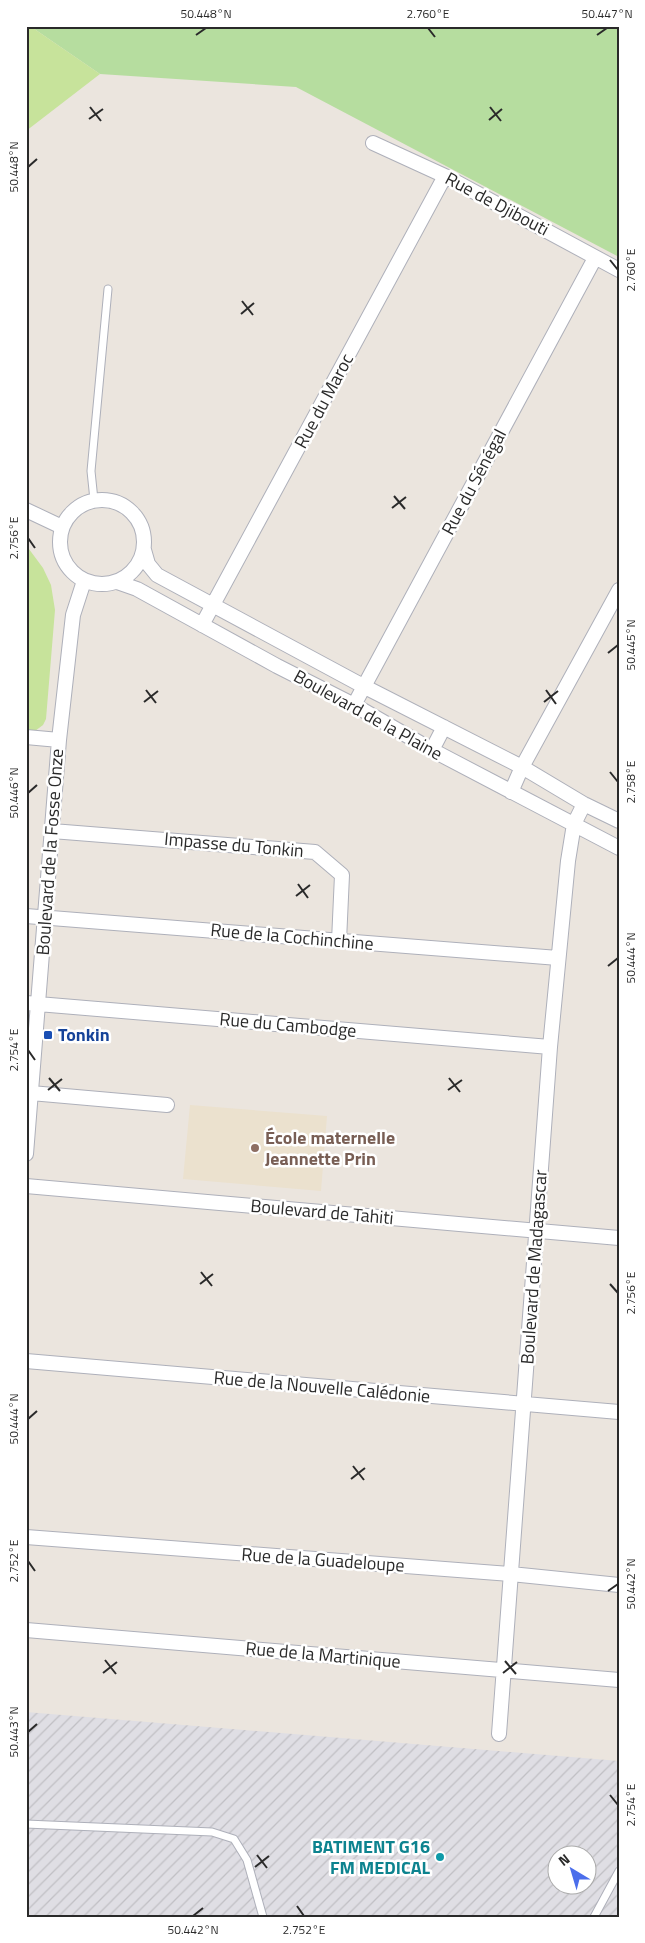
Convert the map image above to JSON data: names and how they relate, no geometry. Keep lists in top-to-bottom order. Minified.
{"streets":{"street":["Rue de Djibouti","Rue du Maroc","Rue du Sénégal","Boulevard de la Plaine","Impasse du Tonkin","Boulevard de la Fosse Onze","Rue de la Cochinchine","Rue du Cambodge","Boulevard de Tahiti","Boulevard de Madagascar","Rue de la Nouvelle Calédonie","Rue de la Guadeloupe","Rue de la Martinique"]},"crossings":[["Rue de Djibouti","Rue du Maroc"],["Rue de Djibouti","Rue du Sénégal"],["Rue du Maroc","Boulevard de la Plaine"],["Rue du Sénégal","Boulevard de la Plaine"],["Boulevard de la Plaine","Boulevard de la Fosse Onze"],["Boulevard de la Plaine","Boulevard de Madagascar"],["Impasse du Tonkin","Boulevard de la Fosse Onze"],["Impasse du Tonkin","Rue de la Cochinchine"],["Boulevard de la Fosse Onze","Rue de la Cochinchine"],["Boulevard de la Fosse Onze","Rue du Cambodge"],["Rue de la Cochinchine","Boulevard de Madagascar"],["Rue du Cambodge","Boulevard de Madagascar"],["Boulevard de Tahiti","Boulevard de Madagascar"],["Boulevard de Madagascar","Rue de la Nouvelle Calédonie"],["Boulevard de Madagascar","Rue de la Guadeloupe"],["Boulevard de Madagascar","Rue de la Martinique"]],"places":{"transit":["Tonkin"],"other":["École maternelle Jeannette Prin","BATIMENT G16 FM MEDICAL"]},"north":"top left","coordinates":["50.448°N","2.760°E","50.447°N","2.756°E","50.445°N","2.758°E","50.446°N","50.444°N","2.754°E","2.752°E","50.442°N","50.443°N"]}
